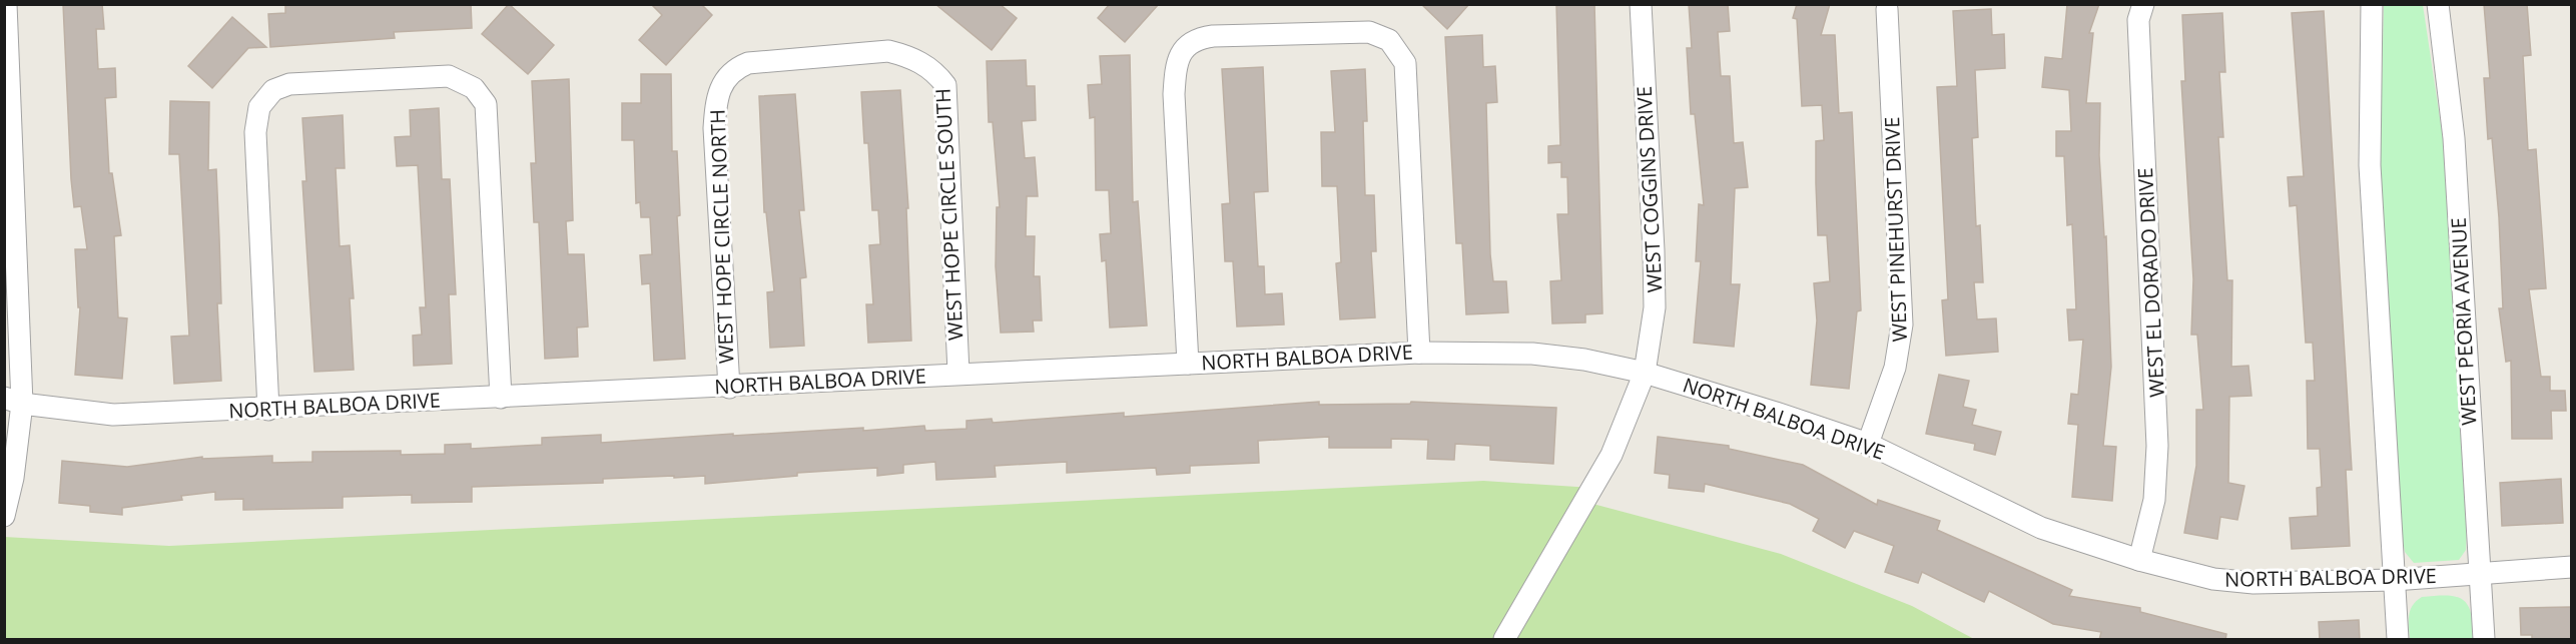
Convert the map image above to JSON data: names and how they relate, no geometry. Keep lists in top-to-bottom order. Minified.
{"streets":{"street":["WEST COGGINS DRIVE","WEST HOPE CIRCLE SOUTH","WEST PINEHURST DRIVE","WEST HOPE CIRCLE NORTH","WEST EL DORADO DRIVE","WEST PEORIA AVENUE","NORTH BALBOA DRIVE"]},"crossings":[["WEST COGGINS DRIVE","NORTH BALBOA DRIVE"],["WEST HOPE CIRCLE SOUTH","WEST HOPE CIRCLE NORTH"],["WEST HOPE CIRCLE SOUTH","NORTH BALBOA DRIVE"],["WEST PINEHURST DRIVE","NORTH BALBOA DRIVE"],["WEST HOPE CIRCLE NORTH","NORTH BALBOA DRIVE"],["WEST EL DORADO DRIVE","NORTH BALBOA DRIVE"],["WEST PEORIA AVENUE","NORTH BALBOA DRIVE"]]}
